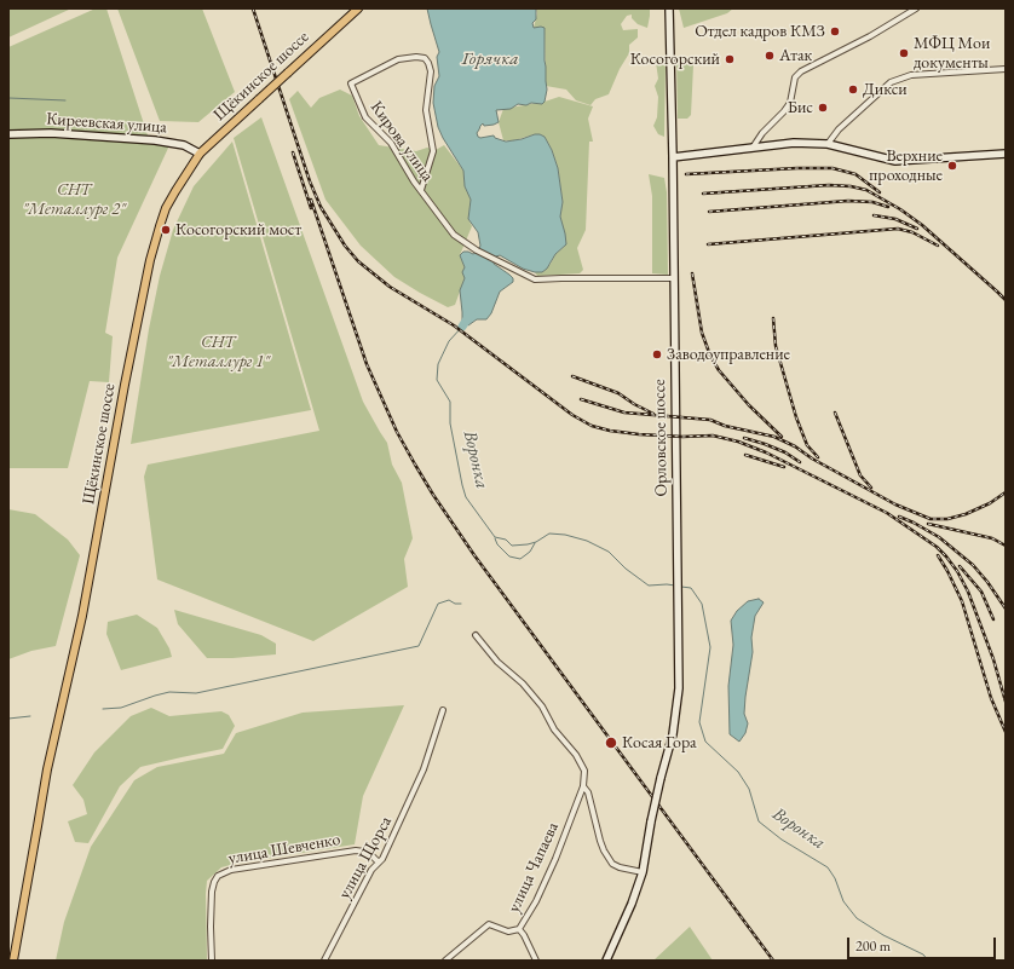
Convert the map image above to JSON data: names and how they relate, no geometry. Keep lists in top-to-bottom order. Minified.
{"streets":{"main road":["Щёкинское шоссе","Киреевская улица","Орловское шоссе"],"street":["Кирова улица","улица Шевченко","улица Щорса","улица Чапаева"]},"crossings":[["Щёкинское шоссе","Киреевская улица"],["Кирова улица","Орловское шоссе"],["улица Шевченко","улица Щорса"]],"water":["Горячка","Воронка"],"parks":["СНТ \"Металлург 2\"","СНТ \"Металлург 1\""],"places":["Отдел кадров КМЗ","МФЦ Мои документы","Атак","Косогорский","Дикси","Бис","Верхние проходные","Косогорский мост","Заводоуправление","Косая Гора"],"scale_bar":"200 m"}
